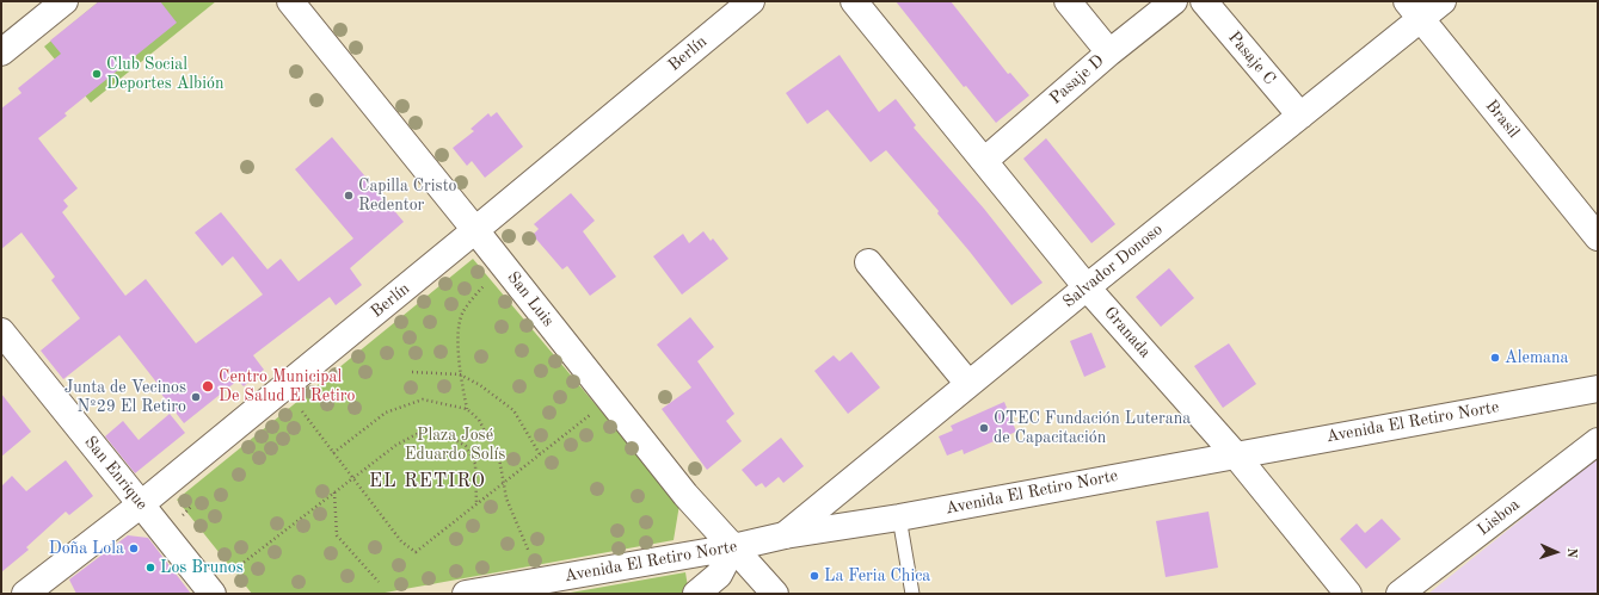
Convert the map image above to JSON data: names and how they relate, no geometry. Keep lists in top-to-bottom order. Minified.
{"streets":{"street":["Berlín","Pasaje C","Pasaje D","Brasil","Salvador Donoso","San Luis","Granada","Avenida El Retiro Norte","San Enrique","Lisboa"]},"crossings":[["Berlín","San Luis"],["Berlín","San Enrique"],["Pasaje C","Salvador Donoso"],["Pasaje D","Granada"],["Brasil","Salvador Donoso"],["Salvador Donoso","Granada"],["Salvador Donoso","Avenida El Retiro Norte"],["San Luis","Avenida El Retiro Norte"],["Granada","Avenida El Retiro Norte"]],"districts":["EL RETIRO"],"parks":["Plaza José Eduardo Solís"],"places":["Club Social Deportes Albión","Capilla Cristo Redentor","Alemana","Centro Municipal De Salud El Retiro","Junta de Vecinos Nº29 El Retiro","OTEC Fundación Luterana de Capacitación","Doña Lola","Los Brunos","La Feria Chica"],"north":"right"}
